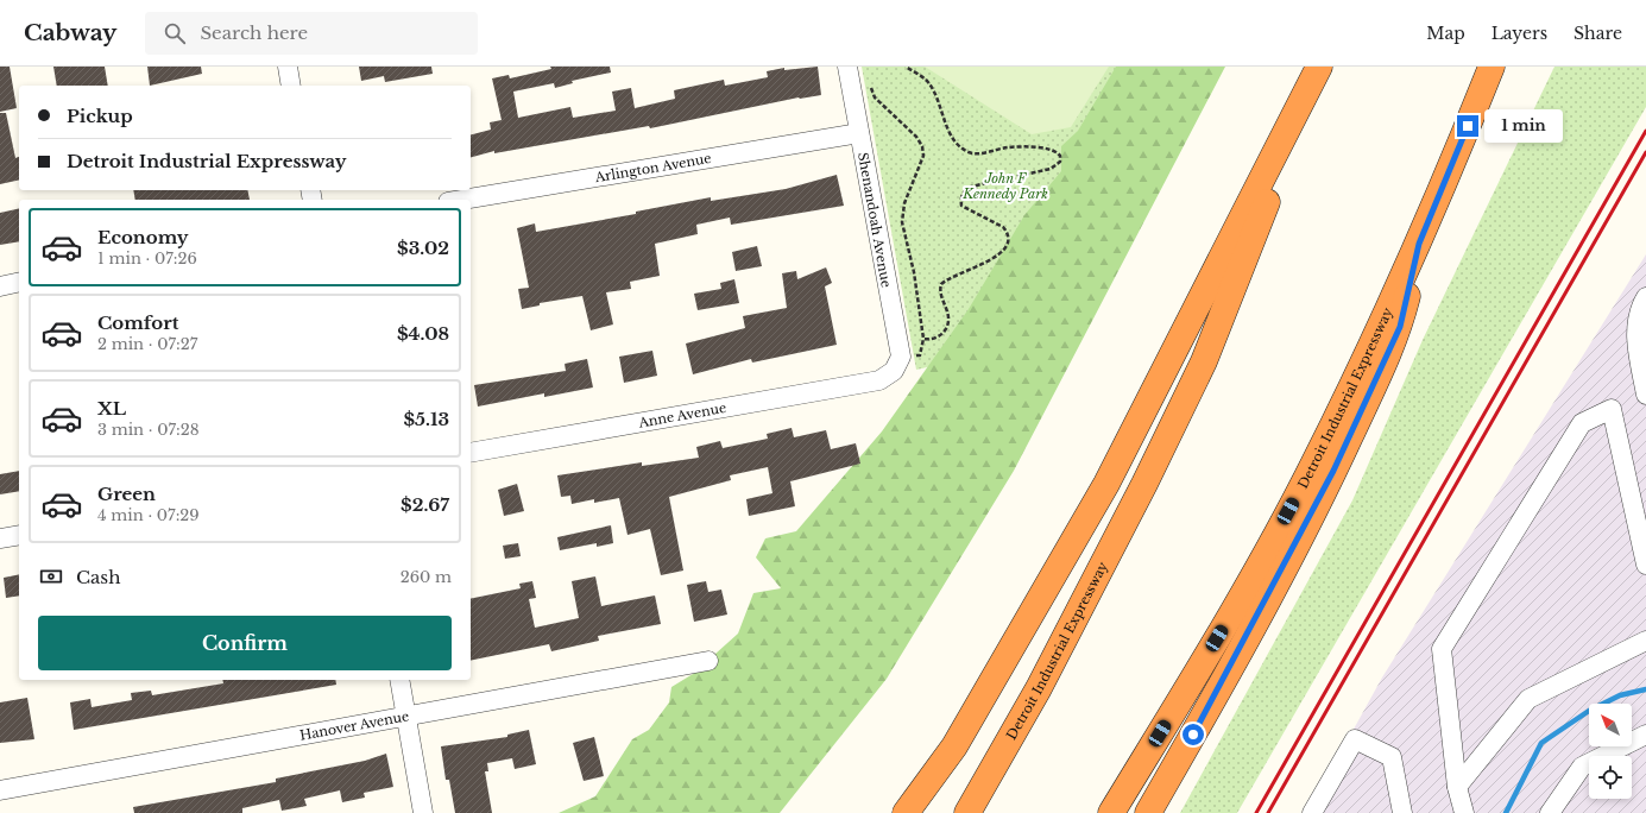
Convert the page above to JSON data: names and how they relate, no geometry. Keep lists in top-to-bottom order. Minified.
{"streets":{"highway":["Detroit Industrial Expressway"],"street":["Arlington Avenue","Shenandoah Avenue","Anne Avenue","Hanover Avenue"]},"crossings":[["Arlington Avenue","Shenandoah Avenue"],["Shenandoah Avenue","Anne Avenue"]],"parks":["John F Kennedy Park"],"north":"top left","page":{"header":"Cabway","search":"Search here","nav":["Map","Layers","Share"],"banner":["Pickup","Detroit Industrial Expressway"],"bubble":"1 min","list":[{"name":"Economy","note":"1 min · 07:26","value":"$3.02"},{"name":"Comfort","note":"2 min · 07:27","value":"$4.08"},{"name":"XL","note":"3 min · 07:28","value":"$5.13"},{"name":"Green","note":"4 min · 07:29","value":"$2.67"}],"pay":["Cash","260 m"],"buttons":"Confirm"}}
